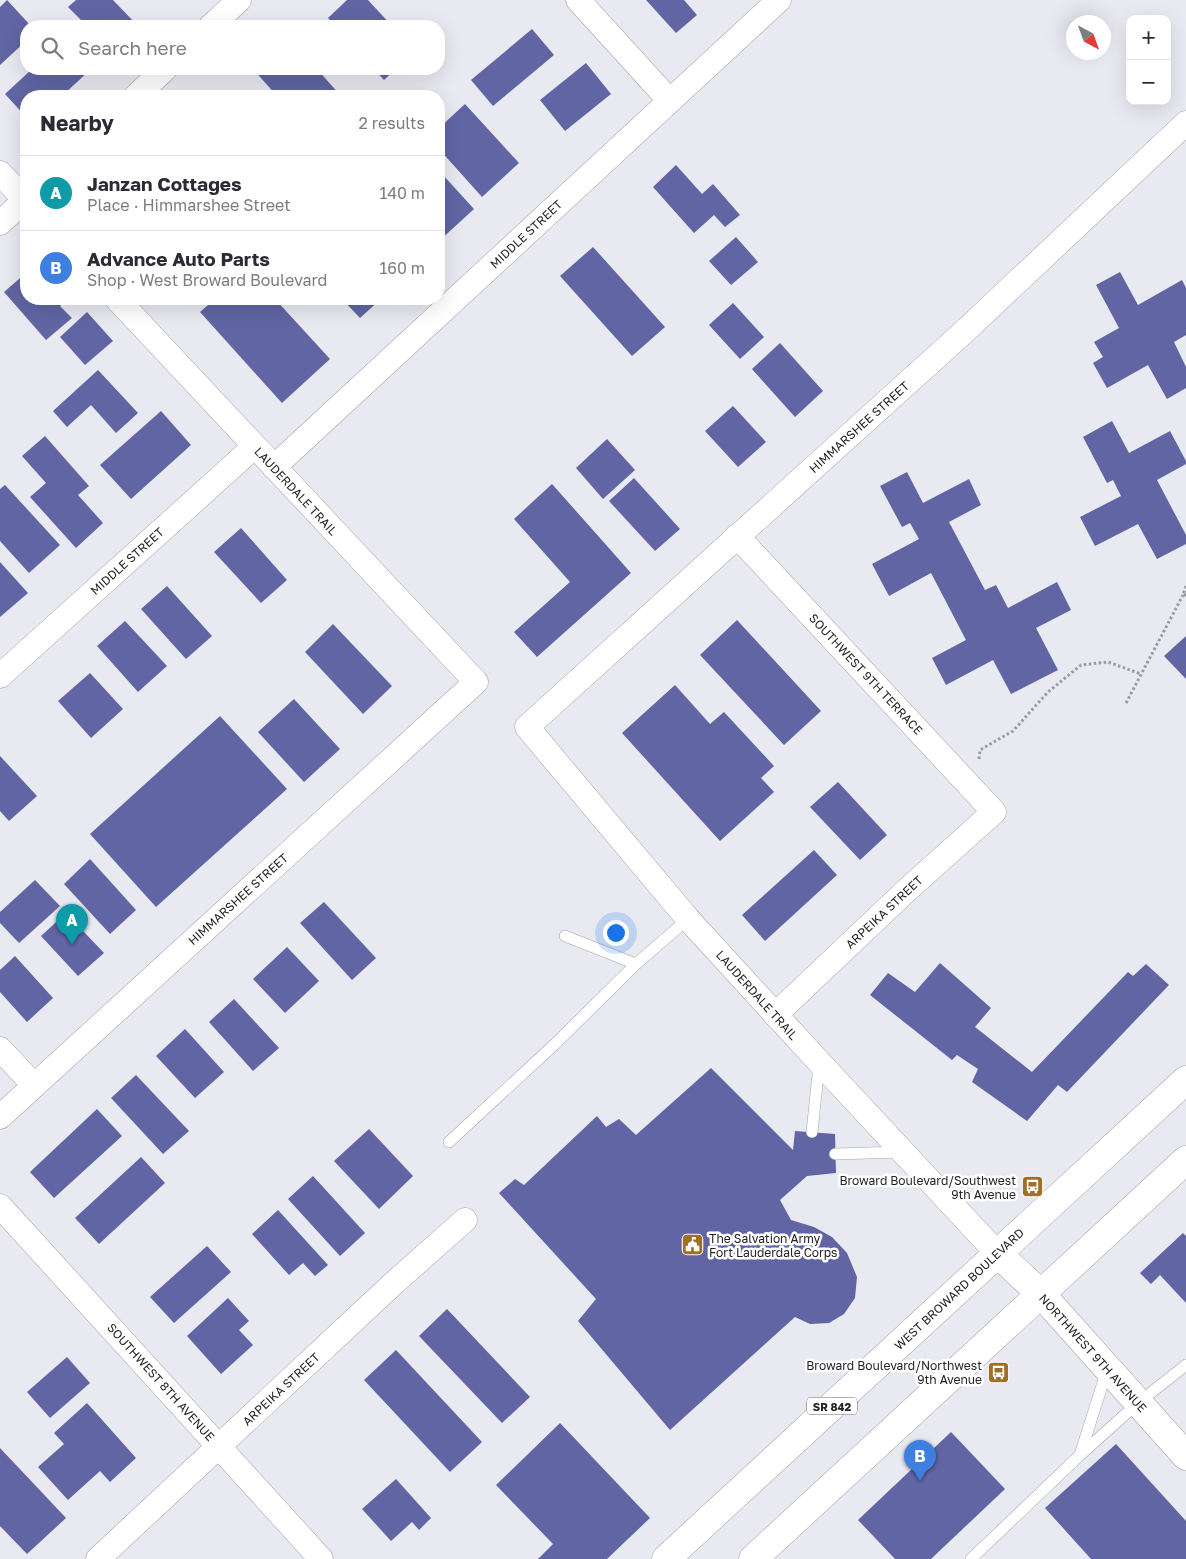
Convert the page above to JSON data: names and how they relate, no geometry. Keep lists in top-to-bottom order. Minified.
{"streets":{"main road":["WEST BROWARD BOULEVARD","NORTHWEST 9TH AVENUE","SR 842"],"street":["MIDDLE STREET","HIMMARSHEE STREET","LAUDERDALE TRAIL","SOUTHWEST 9TH TERRACE","ARPEIKA STREET","SOUTHWEST 8TH AVENUE"]},"crossings":[["MIDDLE STREET","LAUDERDALE TRAIL"],["HIMMARSHEE STREET","LAUDERDALE TRAIL"],["HIMMARSHEE STREET","SOUTHWEST 9TH TERRACE"],["LAUDERDALE TRAIL","ARPEIKA STREET"],["LAUDERDALE TRAIL","WEST BROWARD BOULEVARD"],["LAUDERDALE TRAIL","NORTHWEST 9TH AVENUE"],["SOUTHWEST 9TH TERRACE","ARPEIKA STREET"],["ARPEIKA STREET","SOUTHWEST 8TH AVENUE"],["WEST BROWARD BOULEVARD","NORTHWEST 9TH AVENUE"]],"places":{"bus stop":["Broward Boulevard/Southwest 9th Avenue","Broward Boulevard/Northwest 9th Avenue"],"public building":["The Salvation Army Fort Lauderdale Corps"]},"north":"bottom right","page":{"map_buttons":["+","−"],"search":"Search here","heading":["Nearby","2 results"],"list":[{"mark":"A","name":"Janzan Cottages","note":"Place · Himmarshee Street","value":"140 m"},{"mark":"B","name":"Advance Auto Parts","note":"Shop · West Broward Boulevard","value":"160 m"}],"pins":["A","B"]}}
